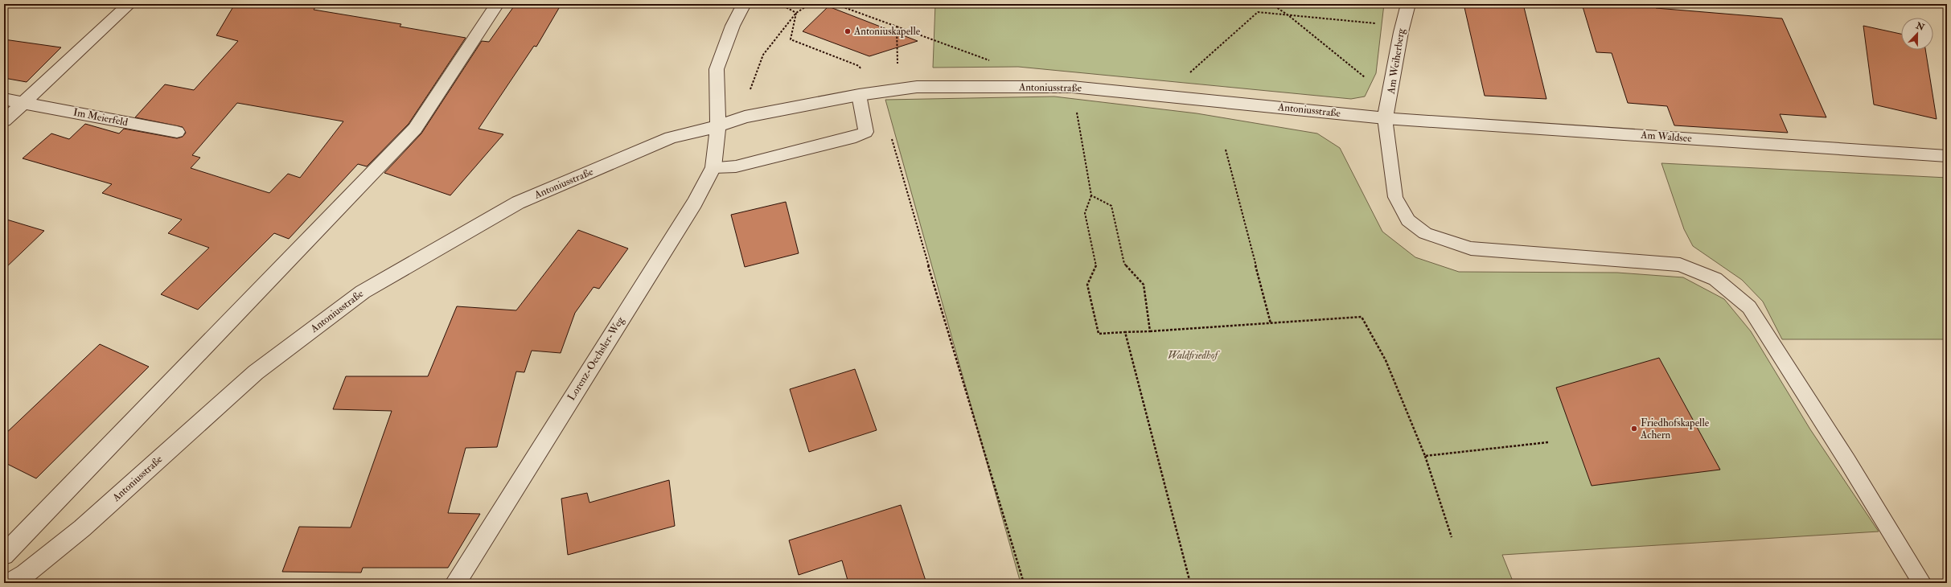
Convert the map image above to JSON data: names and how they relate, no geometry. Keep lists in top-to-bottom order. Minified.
{"streets":{"street":["Am Weiherberg","Antoniusstraße","Im Meierfeld","Am Waldsee","Lorenz-Oechsler-Weg"]},"crossings":[["Am Weiherberg","Antoniusstraße"],["Am Weiherberg","Am Waldsee"],["Antoniusstraße","Am Waldsee"],["Antoniusstraße","Lorenz-Oechsler-Weg"]],"parks":["Waldfriedhof"],"places":["Antoniuskapelle","Friedhofskapelle Achern"],"north":"top"}
